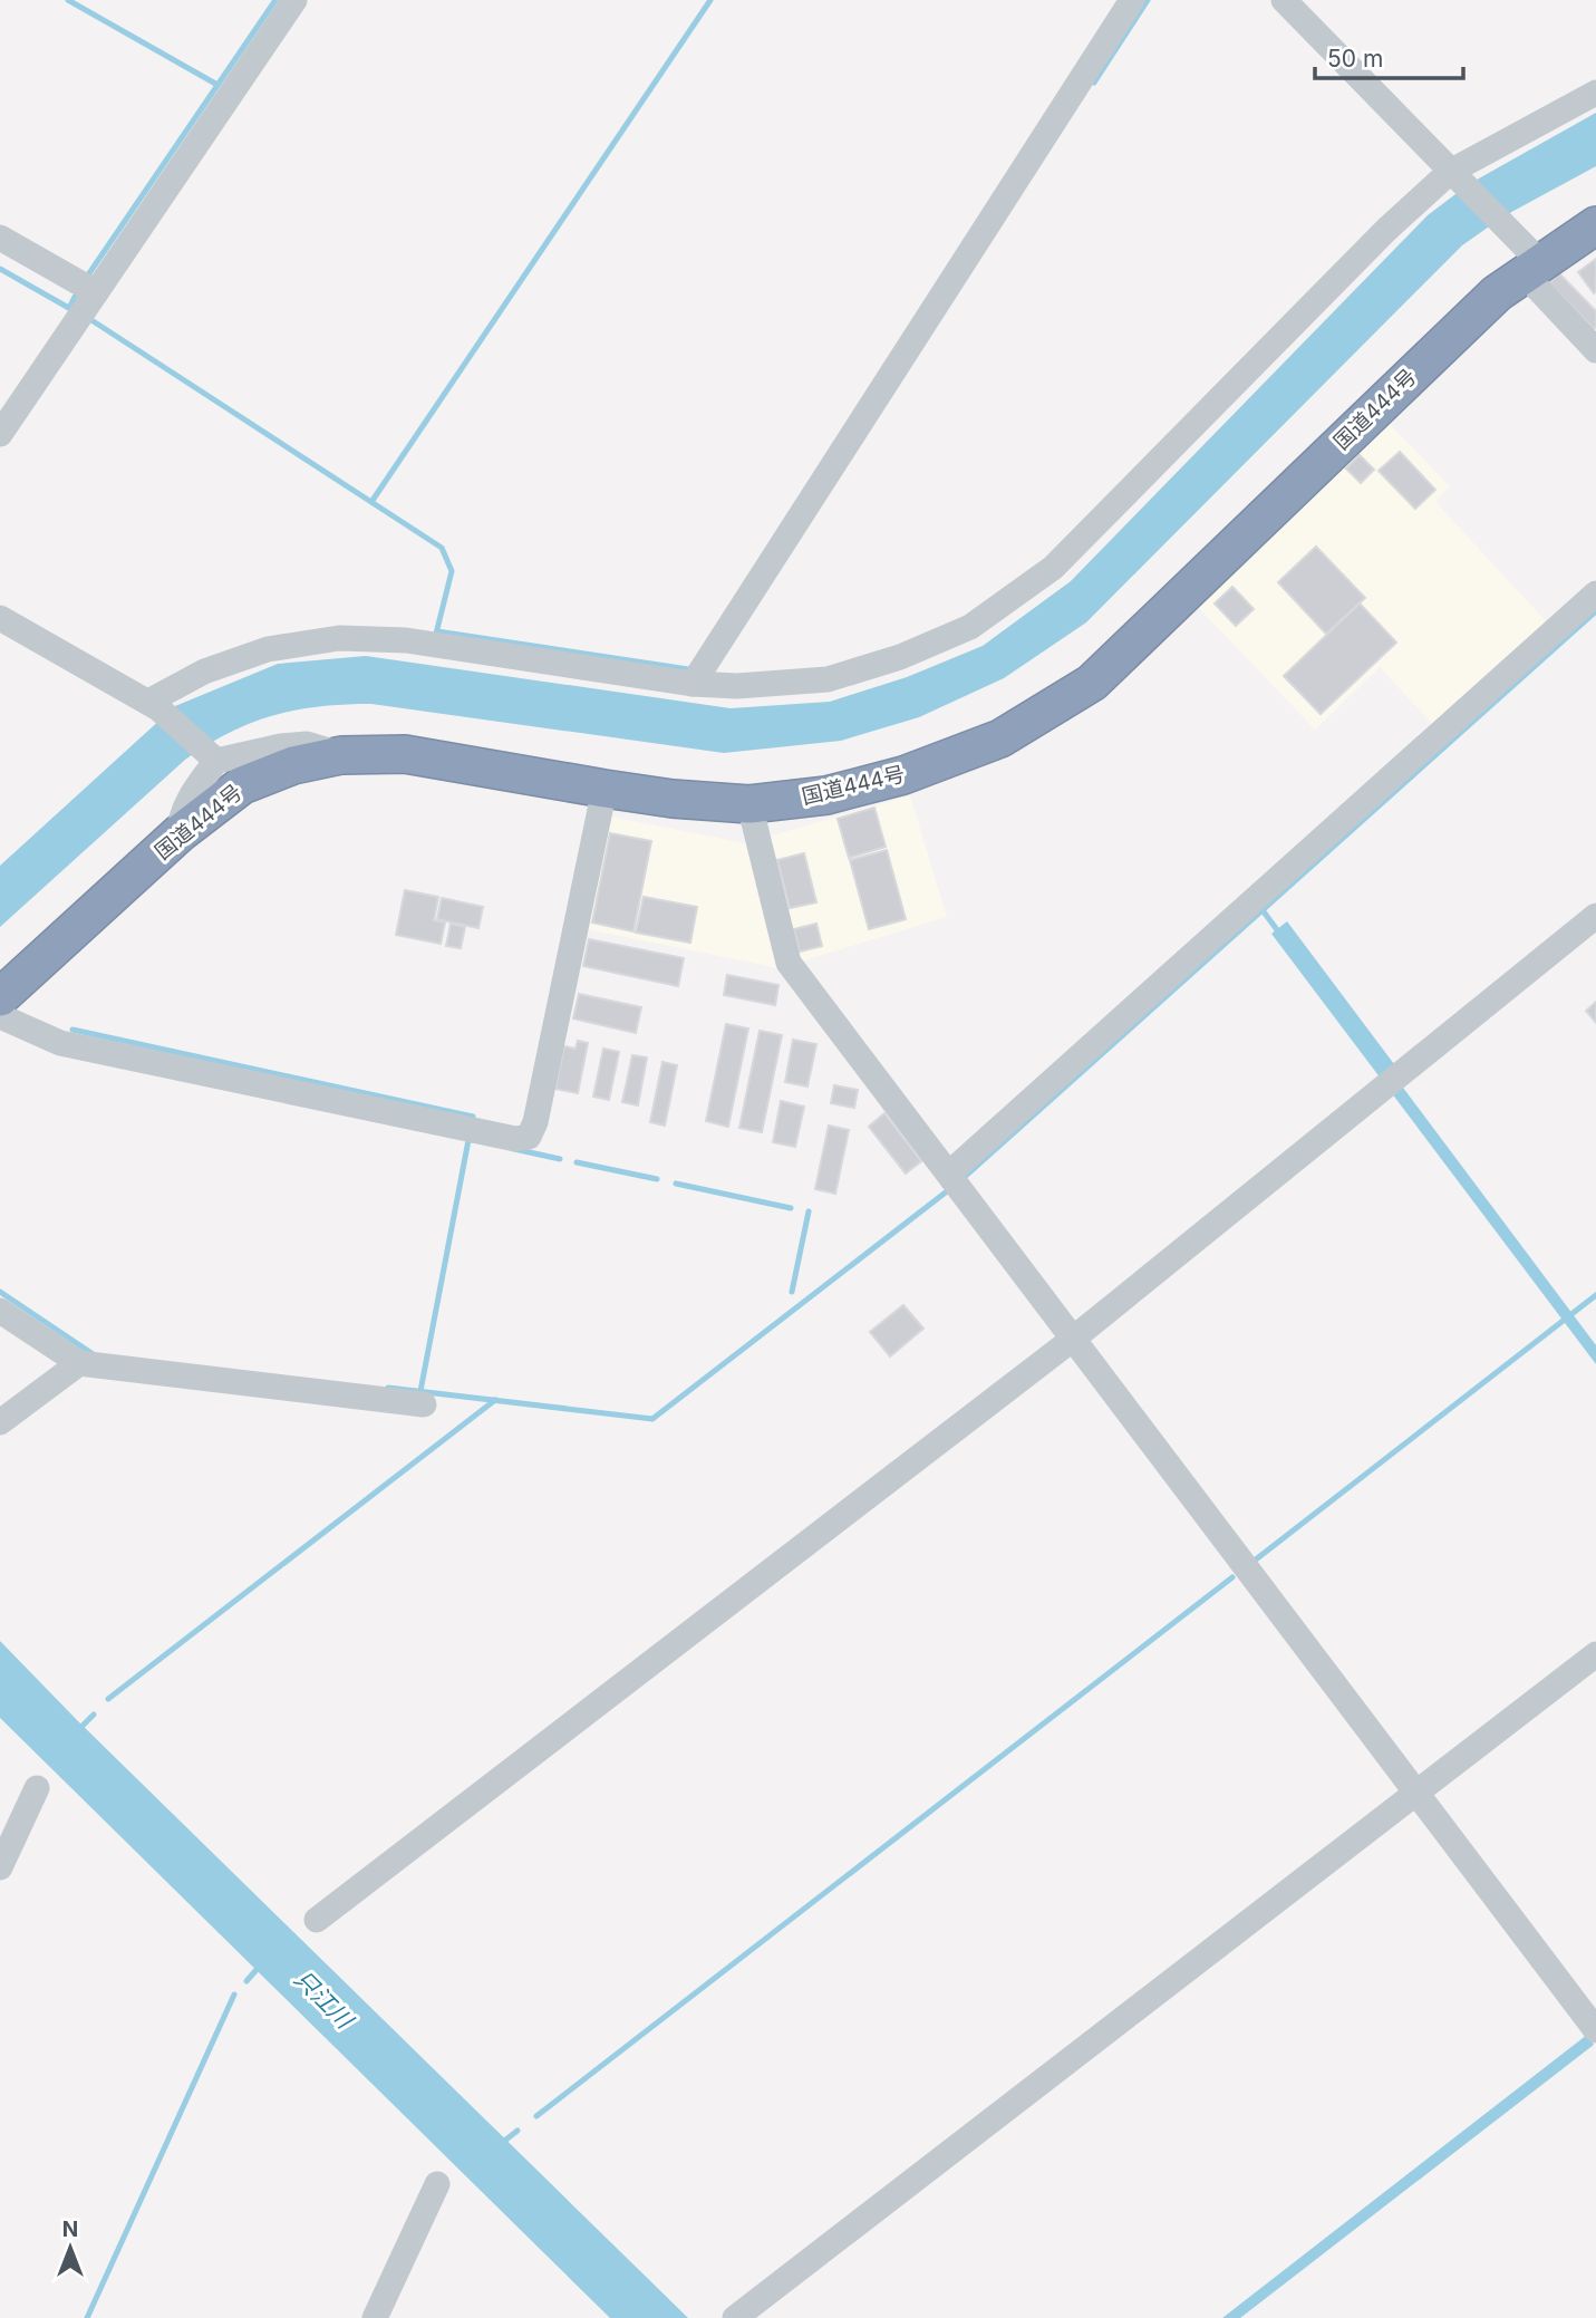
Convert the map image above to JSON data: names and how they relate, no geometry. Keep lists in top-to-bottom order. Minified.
{"streets":{"highway":["国道444号"]},"water":["只江川"],"scale_bar":"50 m","north":"top"}
